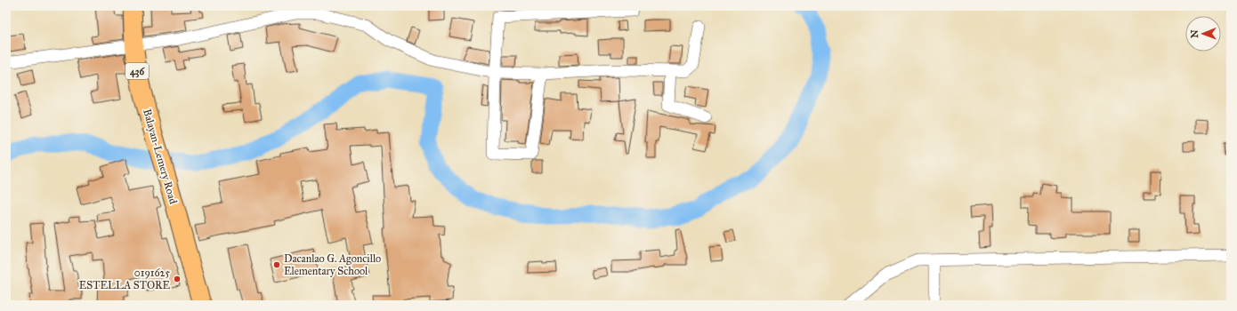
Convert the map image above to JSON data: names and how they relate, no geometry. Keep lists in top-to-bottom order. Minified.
{"streets":{"main road":["436","Balayan-Lemery Road"]},"places":["Dacanlao G. Agoncillo Elementary School","0191625 ESTELLA STORE"],"north":"left"}
